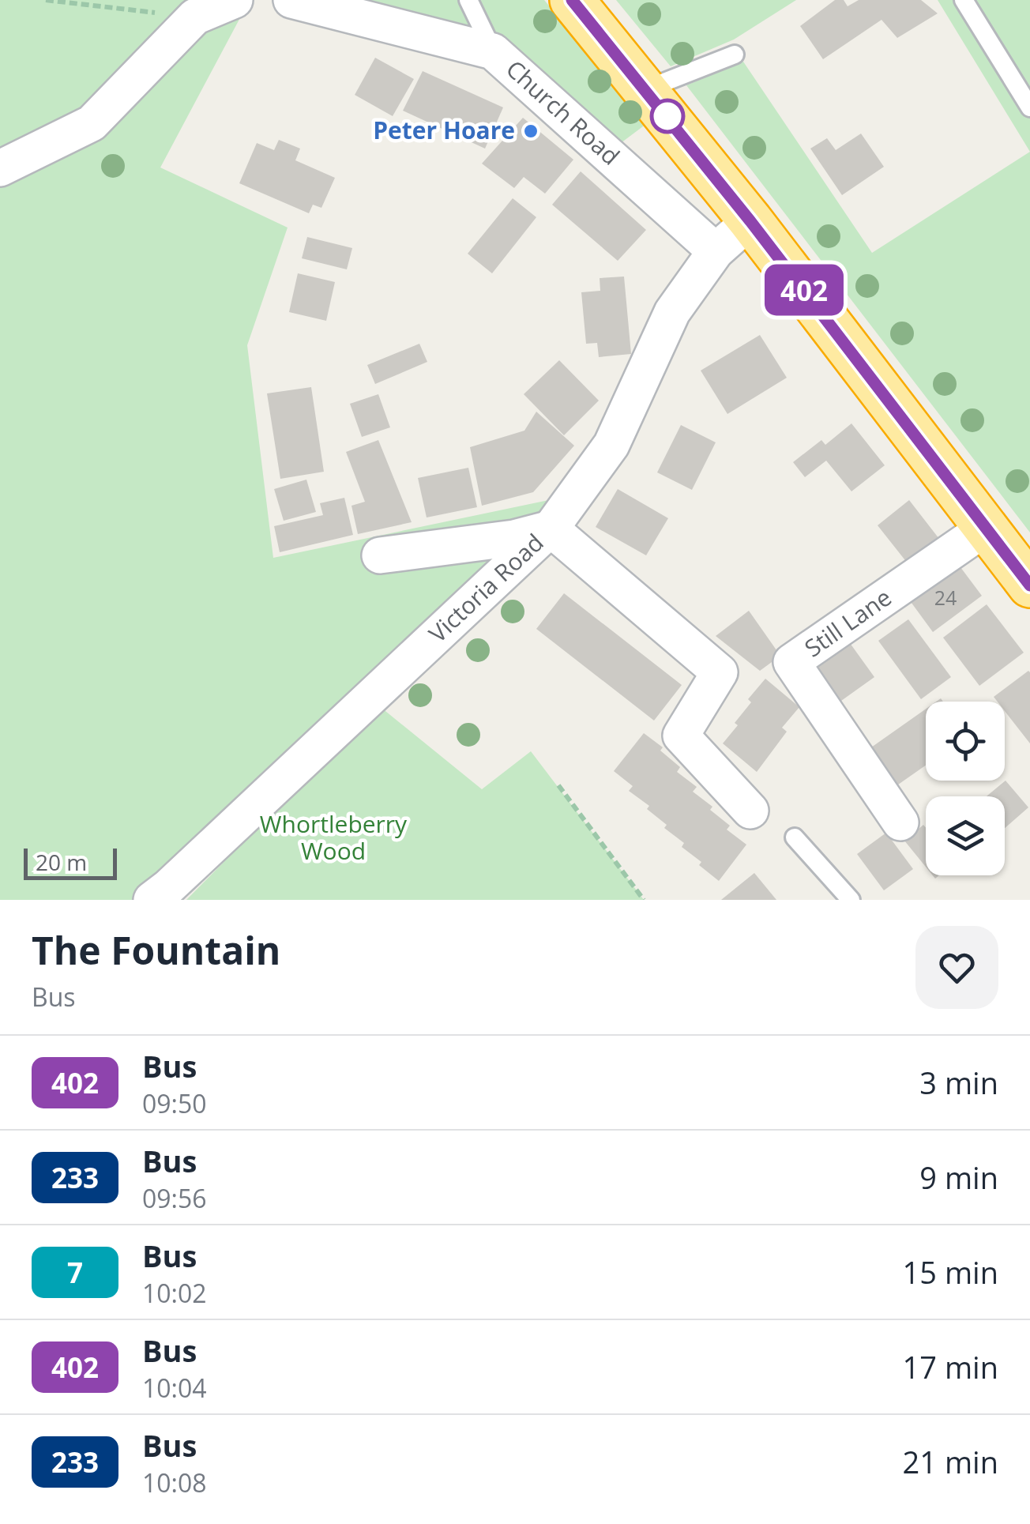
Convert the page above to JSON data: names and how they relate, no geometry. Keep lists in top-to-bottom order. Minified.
{"streets":{"street":["Church Road","Victoria Road","Still Lane"]},"crossings":[["Church Road","Victoria Road"]],"parks":["Whortleberry Wood"],"places":["Peter Hoare"],"lines":["bus line 402"],"house_numbers":["24"],"scale_bar":"20 m","page":{"on_map":"402","scale":"20 m","heading":["The Fountain","Bus"],"list":[{"mark":"402","name":"Bus","note":"09:50","value":"3 min"},{"mark":"233","name":"Bus","note":"09:56","value":"9 min"},{"mark":"7","name":"Bus","note":"10:02","value":"15 min"},{"mark":"402","name":"Bus","note":"10:04","value":"17 min"},{"mark":"233","name":"Bus","note":"10:08","value":"21 min"}]}}
